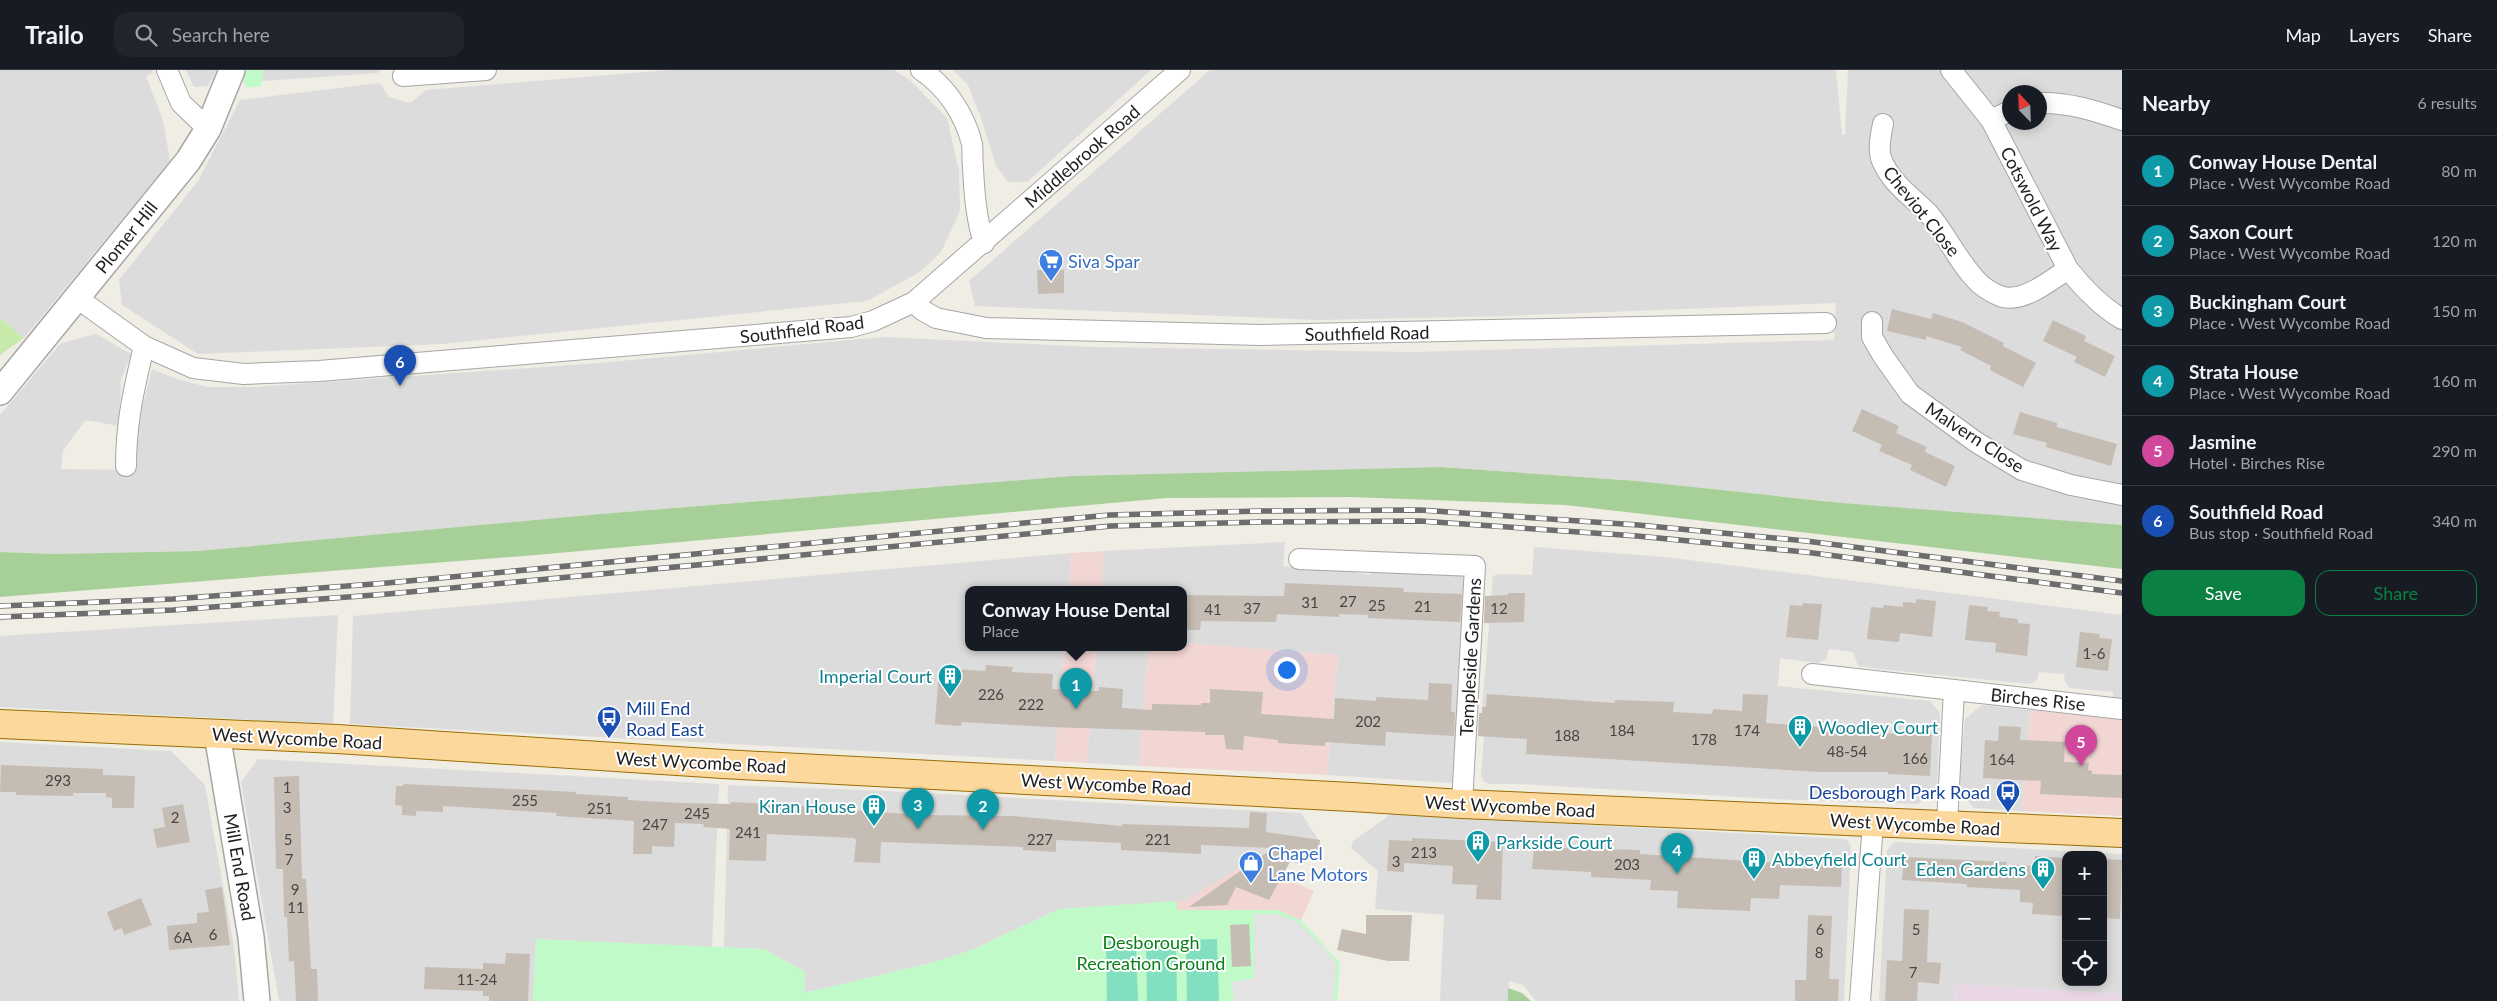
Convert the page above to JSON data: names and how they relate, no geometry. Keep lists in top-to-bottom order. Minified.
{"streets":{"main road":["West Wycombe Road"],"street":["Middlebrook Road","Cotswold Way","Cheviot Close","Plomer Hill","Southfield Road","Malvern Close","Templeside Gardens","Birches Rise","Mill End Road"]},"crossings":[["Middlebrook Road","Southfield Road"],["Cotswold Way","Cheviot Close"],["Plomer Hill","Southfield Road"],["Templeside Gardens","West Wycombe Road"],["West Wycombe Road","Mill End Road"]],"parks":["Desborough Recreation Ground"],"places":{"supermarket":["Siva Spar"],"building":["Imperial Court","Woodley Court","Kiran House","Parkside Court","Abbeyfield Court","Eden Gardens"],"bus stop":["Mill End Road East","Desborough Park Road"],"shop":["Chapel Lane Motors"]},"house_numbers":["27","31","25","21","37","12","41","1-6","226","222","202","184","174","188","178","48-54","166","164","293","1","255","3","251","245","2","247","241","5","227","221","213","7","3","203","9","11","6","5","6","6A","8","7","11-24"],"north":"top left","page":{"header":"Trailo","search":"Search here","nav":["Map","Layers","Share"],"heading":["Nearby","6 results"],"list":[{"mark":"1","name":"Conway House Dental","note":"Place · West Wycombe Road","value":"80 m"},{"mark":"2","name":"Saxon Court","note":"Place · West Wycombe Road","value":"120 m"},{"mark":"3","name":"Buckingham Court","note":"Place · West Wycombe Road","value":"150 m"},{"mark":"4","name":"Strata House","note":"Place · West Wycombe Road","value":"160 m"},{"mark":"5","name":"Jasmine","note":"Hotel · Birches Rise","value":"290 m"},{"mark":"6","name":"Southfield Road","note":"Bus stop · Southfield Road","value":"340 m"}],"pins":["6","1","5","3","2","4"],"buttons":["Save","Share"],"popup":["Conway House Dental","Place"],"map_buttons":["+","−"]}}
